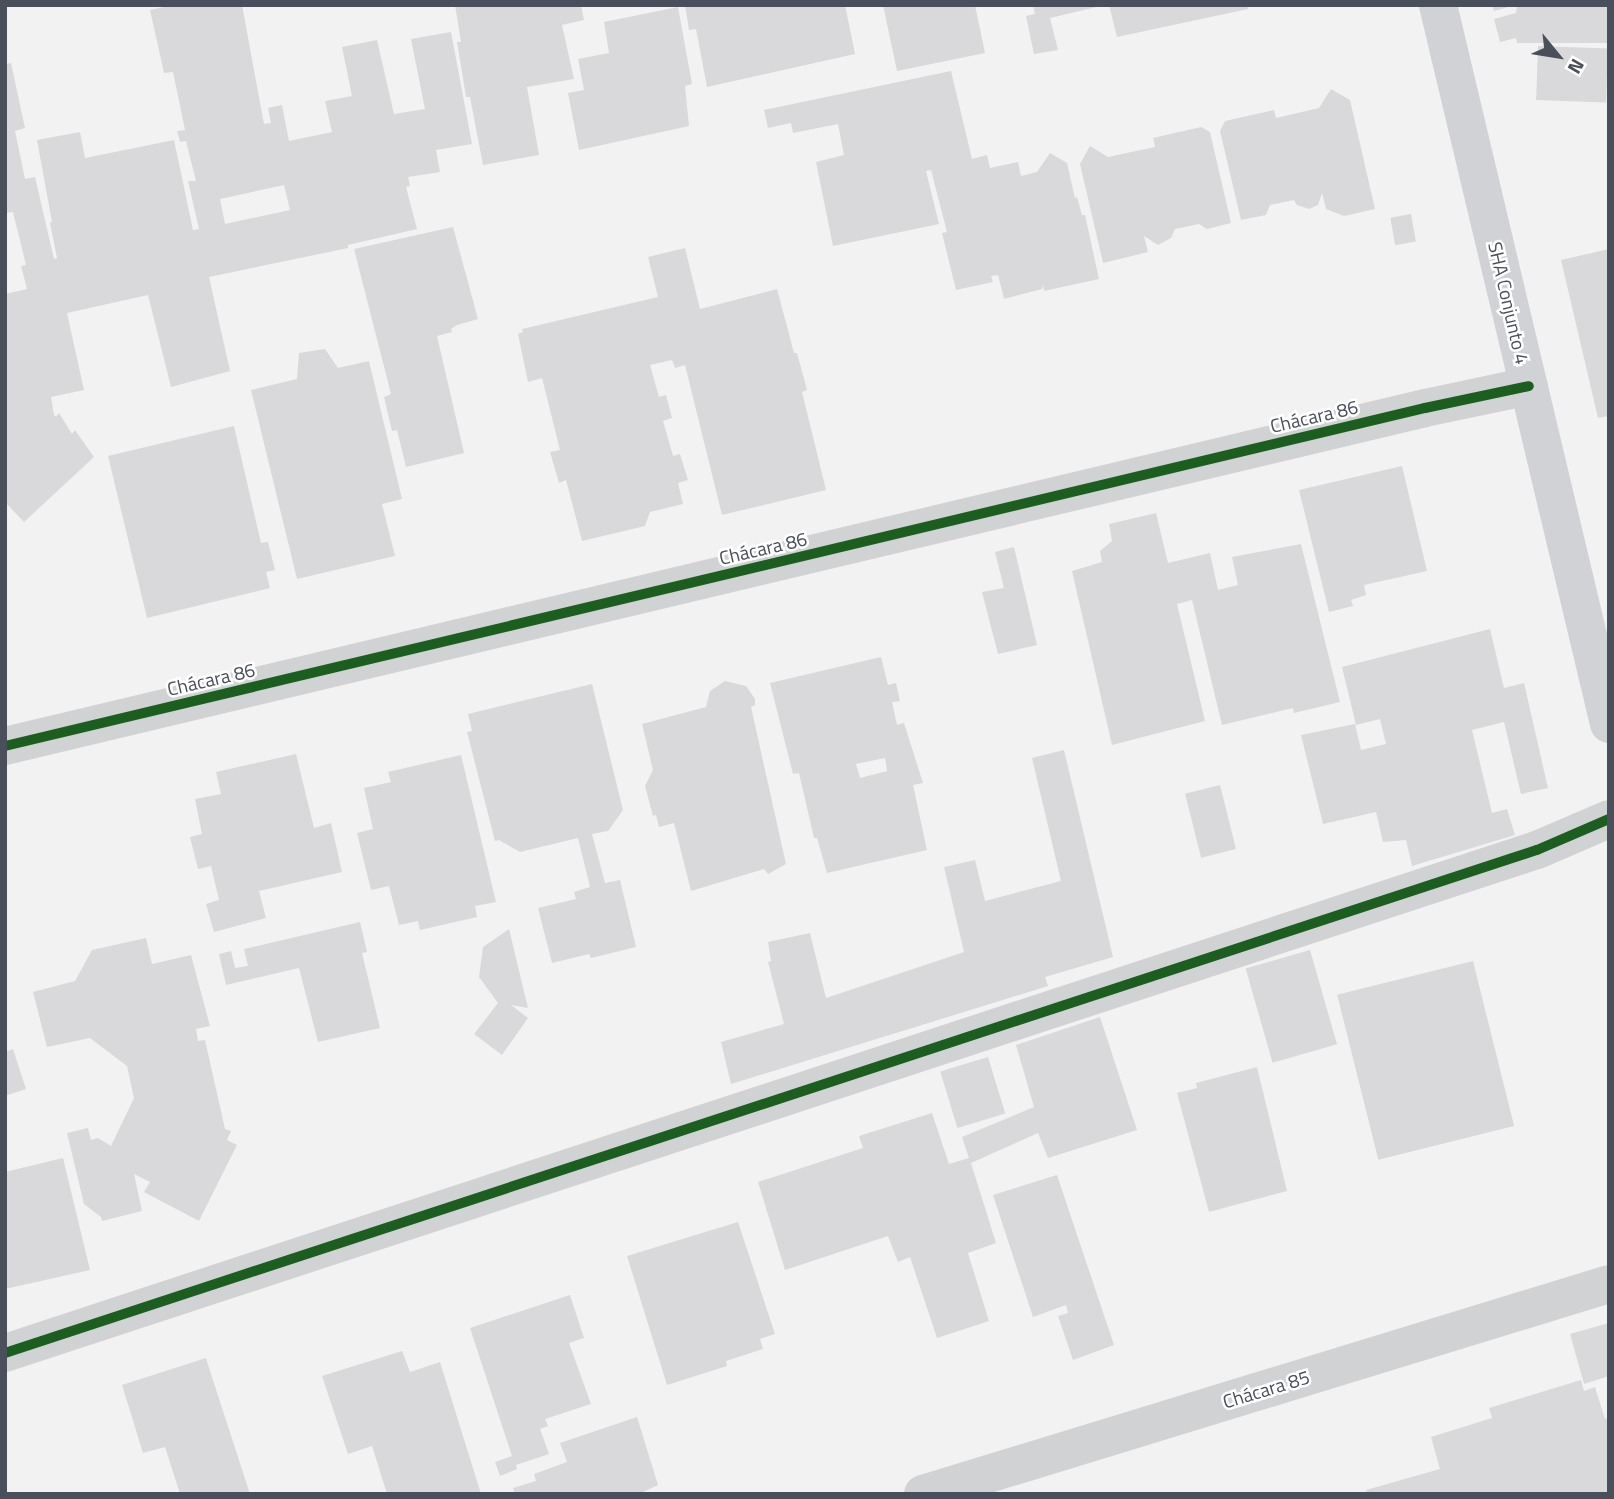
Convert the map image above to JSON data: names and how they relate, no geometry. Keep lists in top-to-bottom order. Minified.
{"streets":{"street":["SHA Conjunto 4","Chácara 86","Chácara 85"]},"crossings":[["SHA Conjunto 4","Chácara 86"]],"north":"bottom right"}
